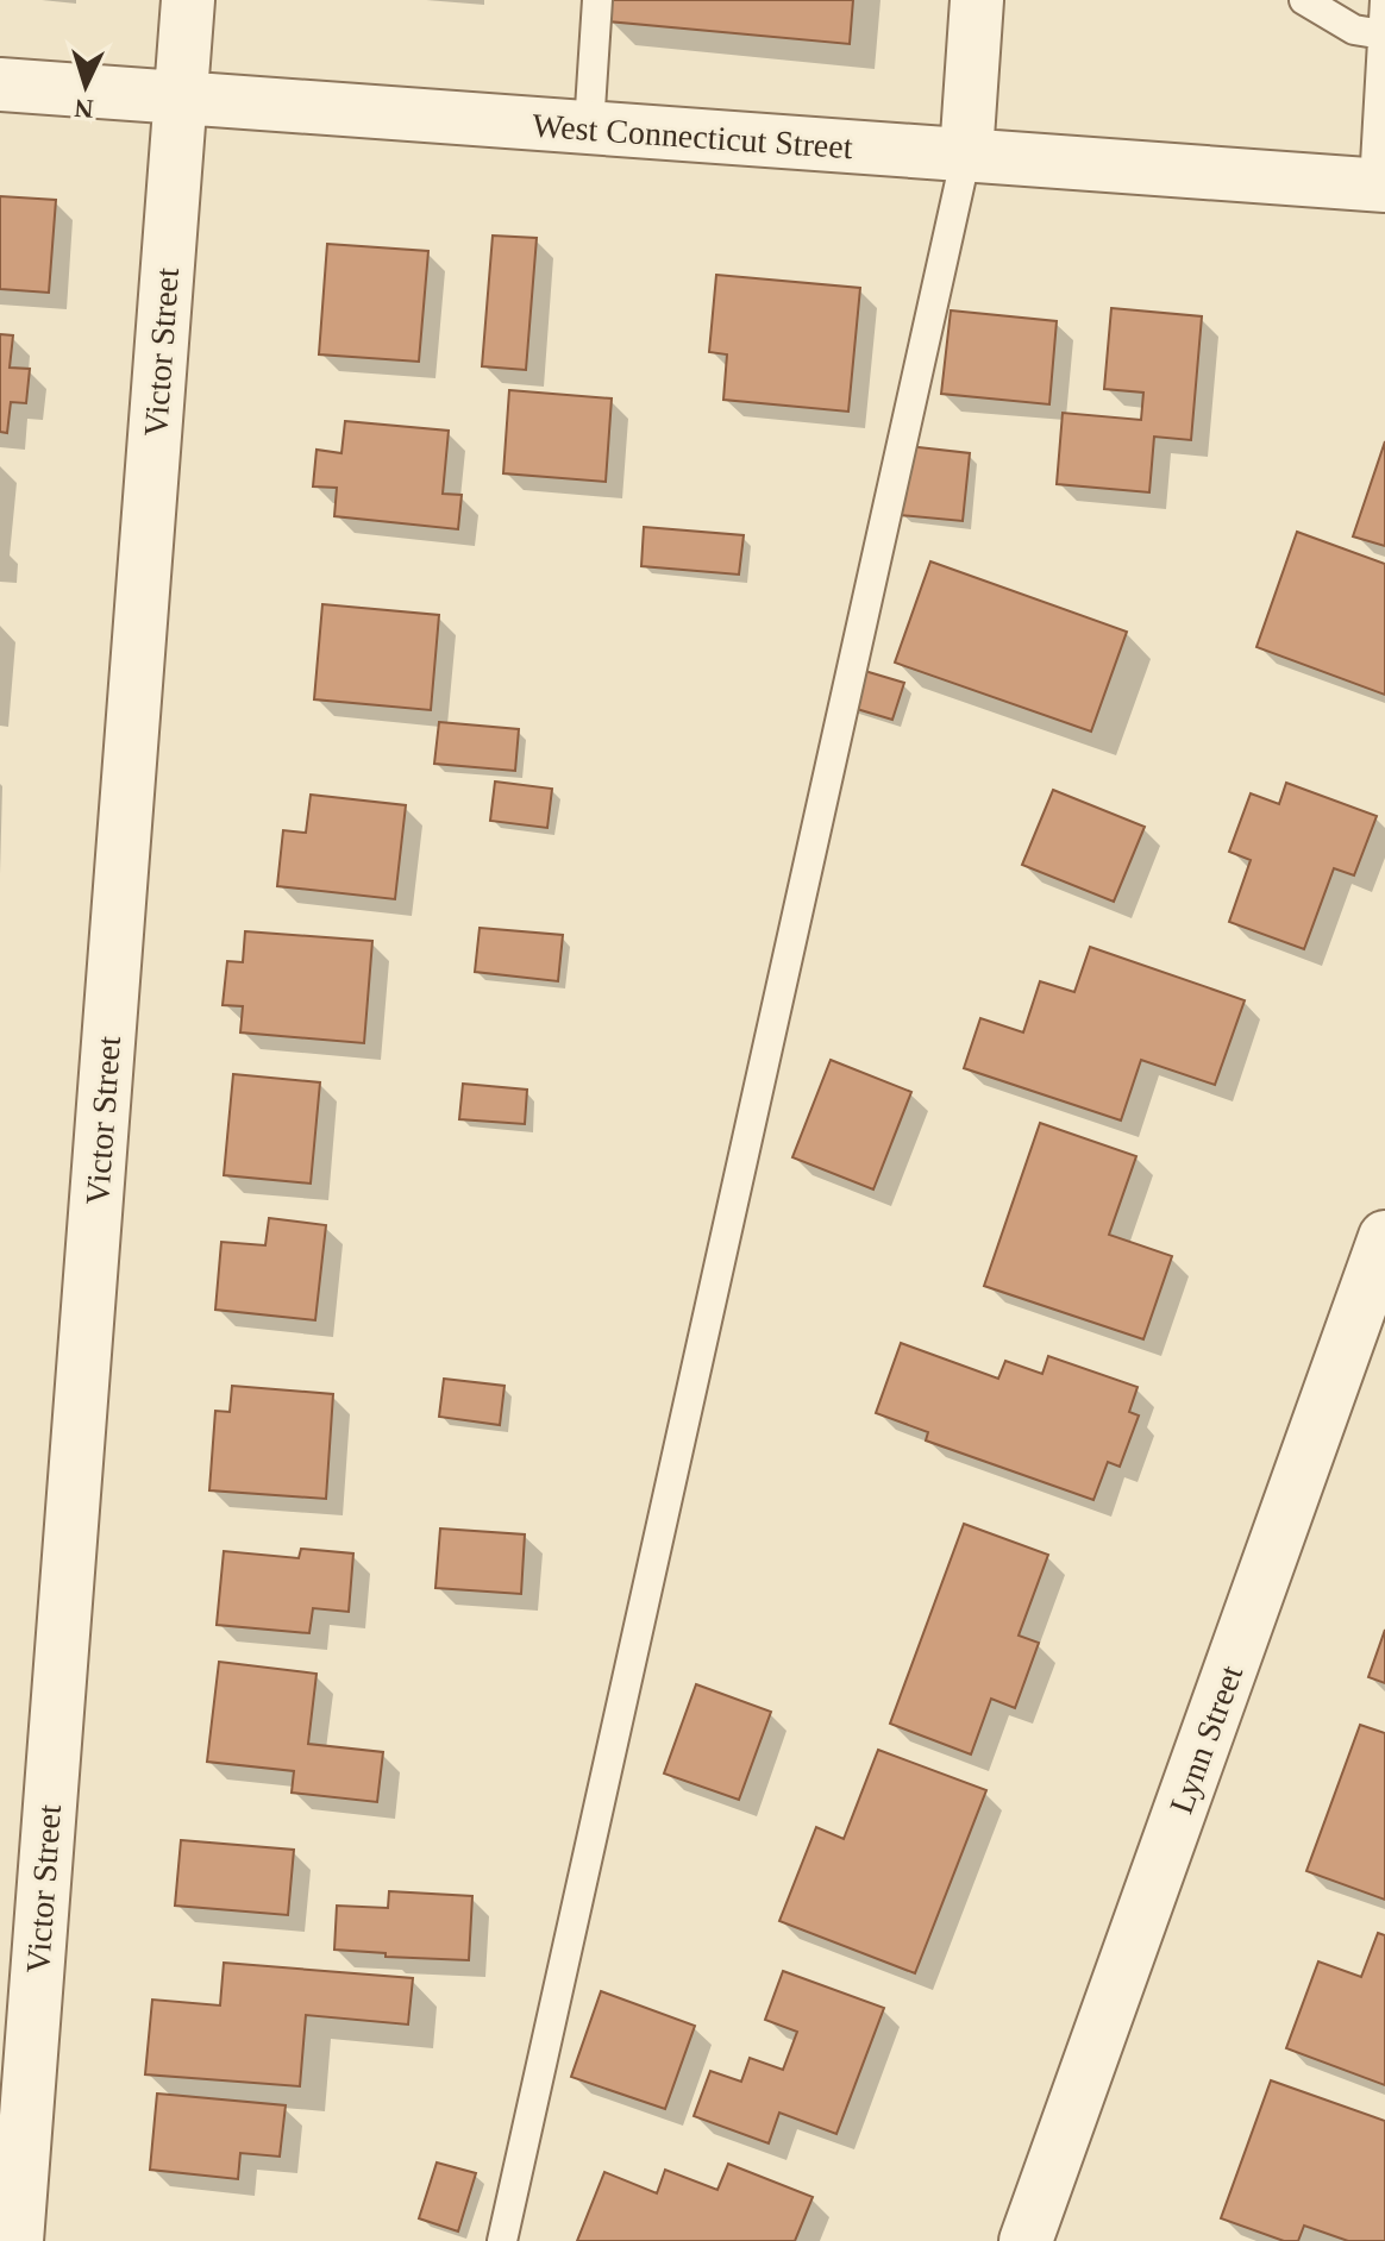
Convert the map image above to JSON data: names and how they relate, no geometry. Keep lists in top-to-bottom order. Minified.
{"streets":{"street":["West Connecticut Street","Victor Street","Lynn Street"]},"crossings":[["West Connecticut Street","Victor Street"]],"north":"bottom"}
